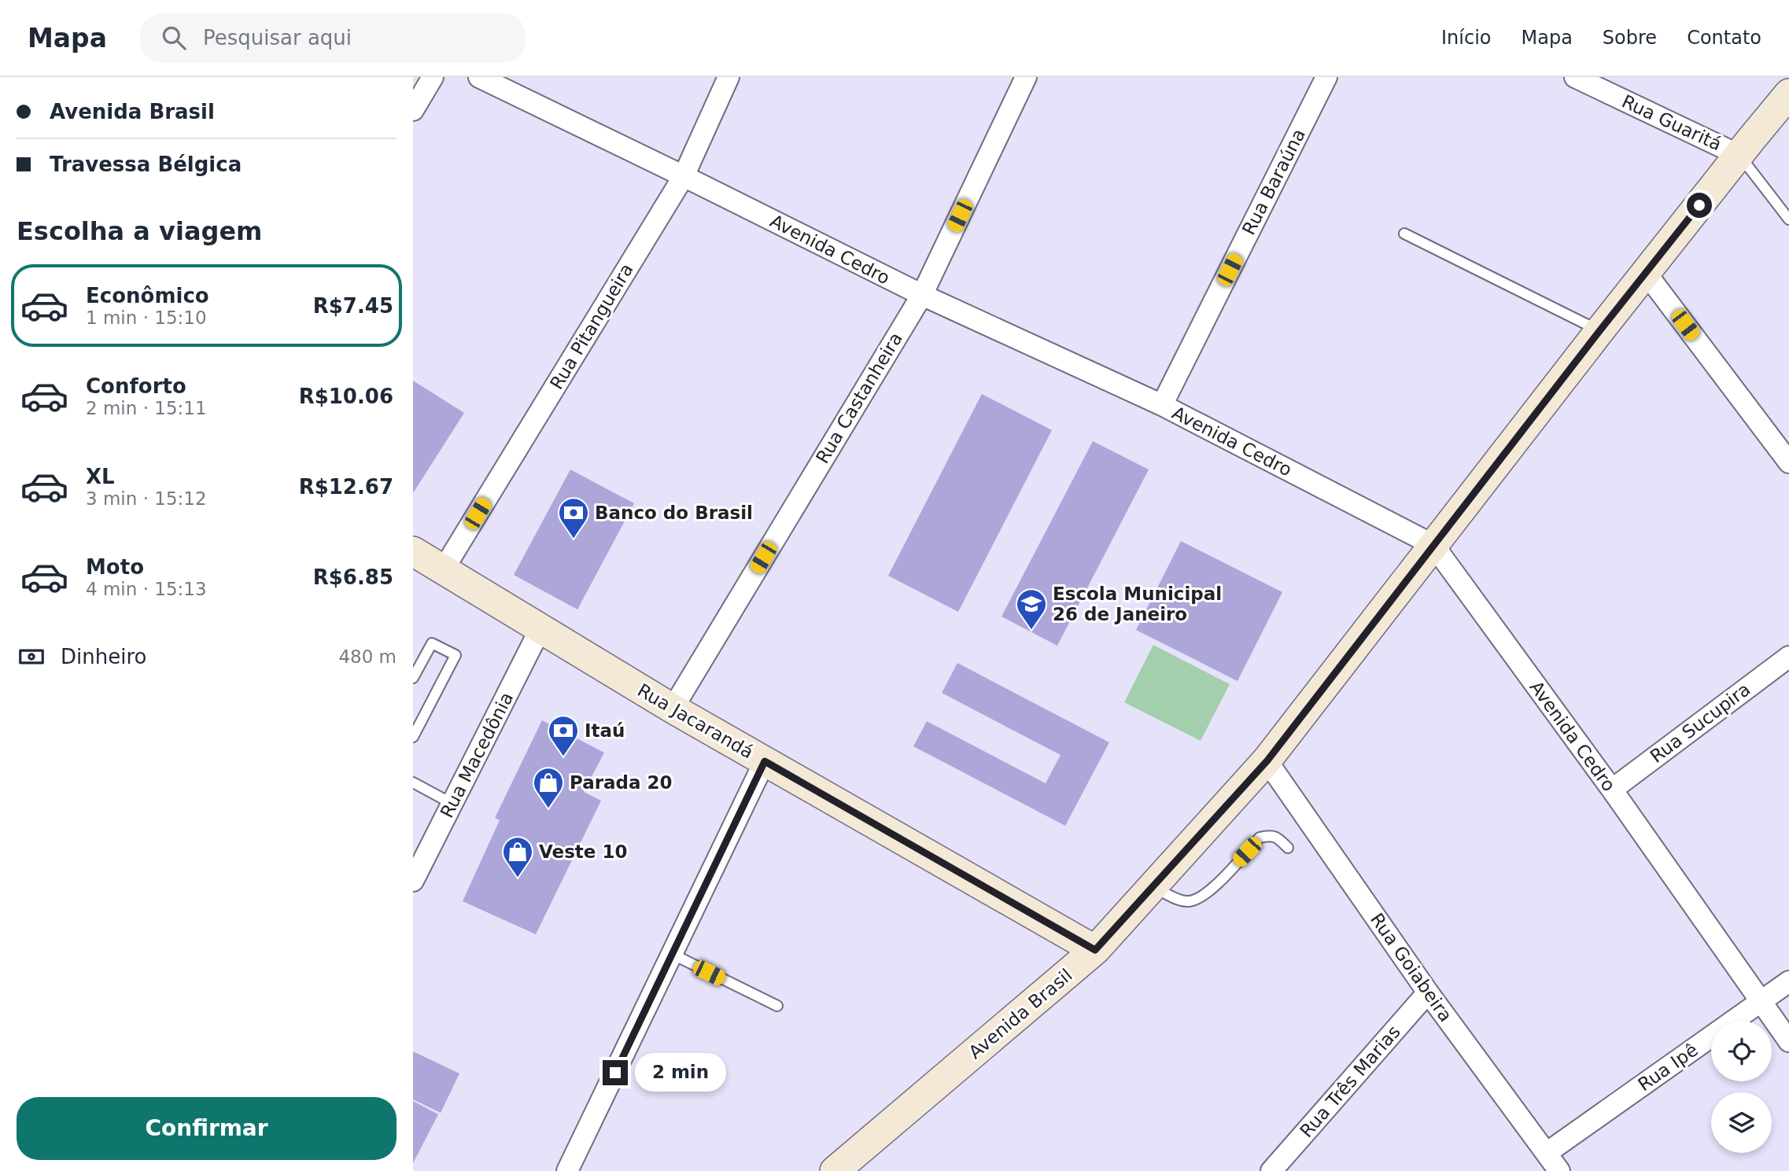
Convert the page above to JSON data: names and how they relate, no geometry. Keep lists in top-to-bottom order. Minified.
{"streets":{"main road":["Rua Jacarandá","Avenida Brasil"],"street":["Rua Guaritá","Rua Baraúna","Avenida Cedro","Rua Pitangueira","Rua Castanheira","Rua Sucupira","Rua Macedônia","Rua Goiabeira","Rua Ipê","Rua Três Marias"]},"crossings":[["Rua Guaritá","Avenida Brasil"],["Rua Baraúna","Avenida Cedro"],["Avenida Cedro","Rua Pitangueira"],["Avenida Cedro","Rua Castanheira"],["Avenida Cedro","Rua Sucupira"],["Avenida Cedro","Avenida Brasil"],["Avenida Cedro","Rua Ipê"],["Rua Pitangueira","Rua Jacarandá"],["Rua Castanheira","Rua Jacarandá"],["Rua Jacarandá","Rua Macedônia"],["Rua Jacarandá","Avenida Brasil"],["Rua Goiabeira","Avenida Brasil"],["Rua Goiabeira","Rua Ipê"],["Rua Goiabeira","Rua Três Marias"]],"places":{"bank":["Banco do Brasil","Itaú"],"school or university":["Escola Municipal 26 de Janeiro"],"shop":["Parada 20","Veste 10"]},"page":{"header":"Mapa","search":"Pesquisar aqui","nav":["Início","Mapa","Sobre","Contato"],"banner":["Avenida Brasil","Travessa Bélgica"],"heading":"Escolha a viagem","list":[{"name":"Econômico","note":"1 min · 15:10","value":"R$7.45"},{"name":"Conforto","note":"2 min · 15:11","value":"R$10.06"},{"name":"XL","note":"3 min · 15:12","value":"R$12.67"},{"name":"Moto","note":"4 min · 15:13","value":"R$6.85"}],"pay":["Dinheiro","480 m"],"bubble":"2 min","buttons":"Confirmar"}}
